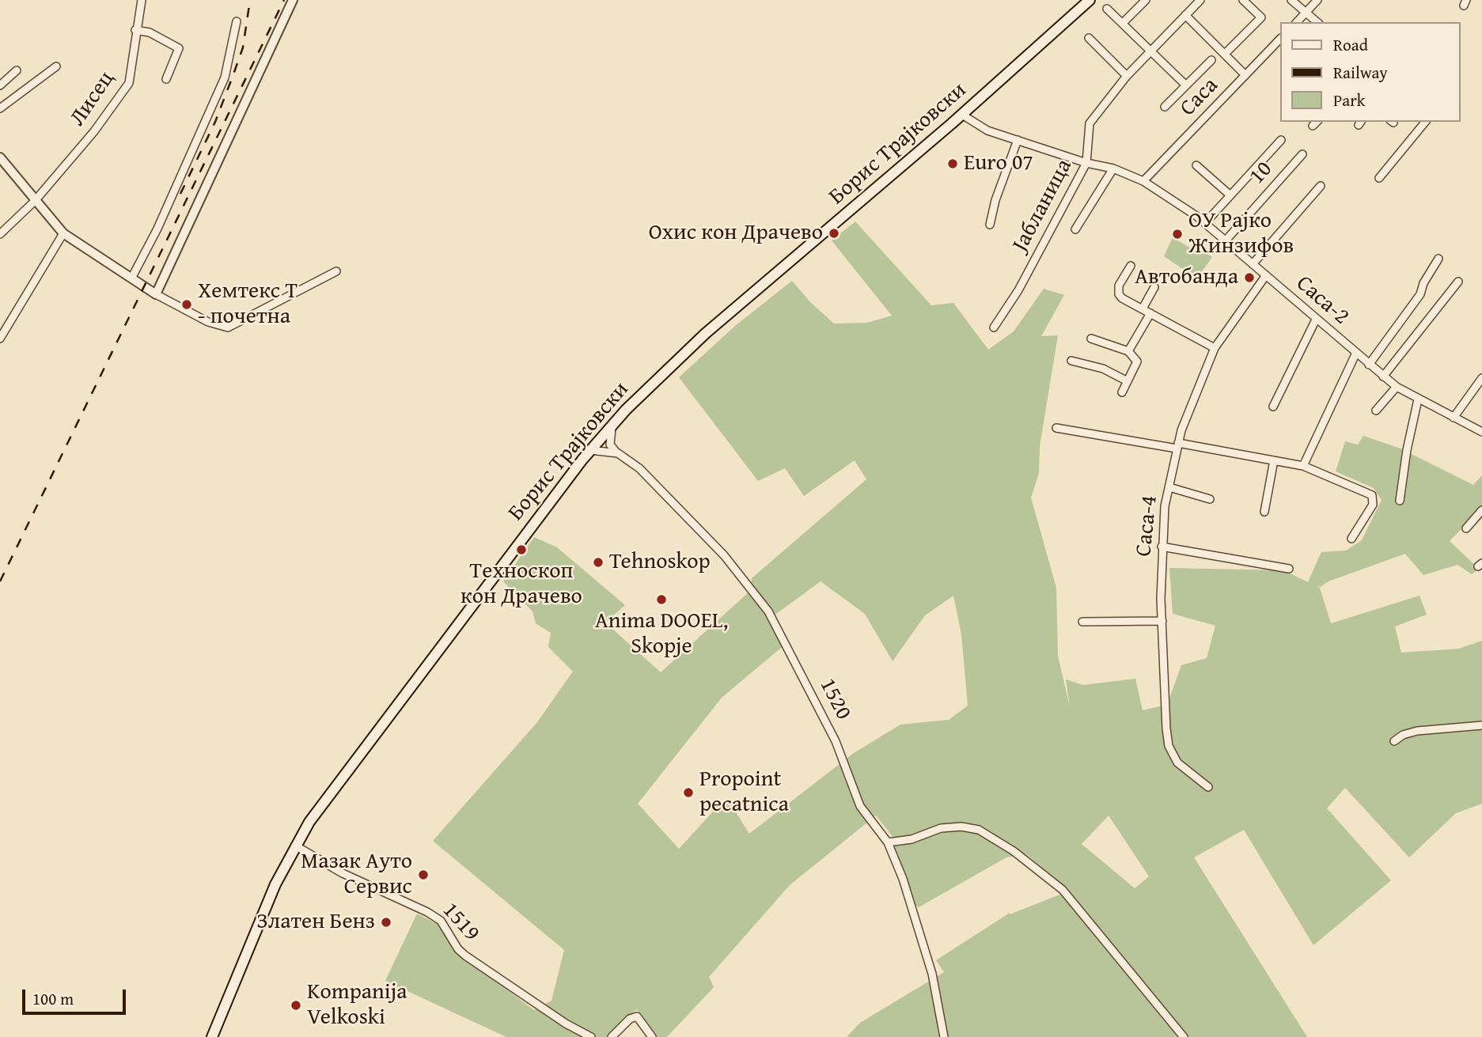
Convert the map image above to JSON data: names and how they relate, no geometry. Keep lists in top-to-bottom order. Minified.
{"streets":{"main road":["Борис Трајковски"],"street":["Саса","Лисец","10","Јабланица","Саса-2","Саса-4","1520","1519"]},"crossings":[["Саса","Саса-2"],["Борис Трајковски","Саса-2"],["Борис Трајковски","1520"],["Борис Трајковски","1519"],["10","Саса-2"],["Јабланица","Саса-2"],["Саса-2","Саса-4"]],"places":["Euro 07","Охис кон Драчево","ОУ Рајко Жинзифов","Автобанда","Хемтекс Т - почетна","Техноскоп кон Драчево","Tehnoskop","Anima DOOEL, Skopje","Propoint pecatnica","Мазак Ауто Сервис","Златен Бенз","Kompanija Velkoski"],"legend":["Road","Railway","Park"],"scale_bar":"100 m"}
